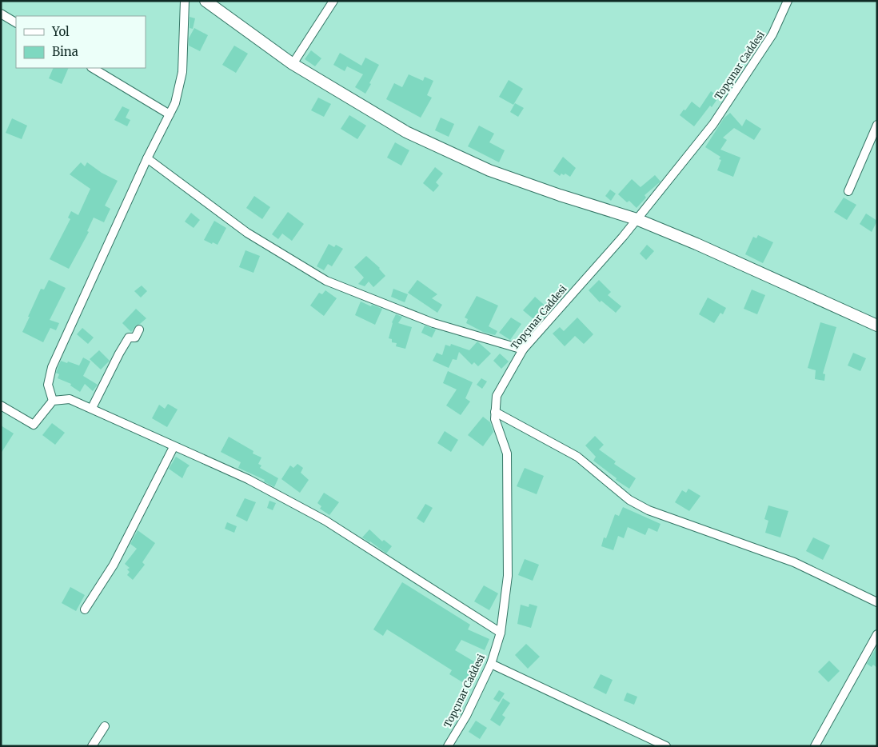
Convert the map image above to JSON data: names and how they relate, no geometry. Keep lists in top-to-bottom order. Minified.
{"streets":{"street":["Topçınar Caddesi"]},"legend":["Yol","Bina"]}
